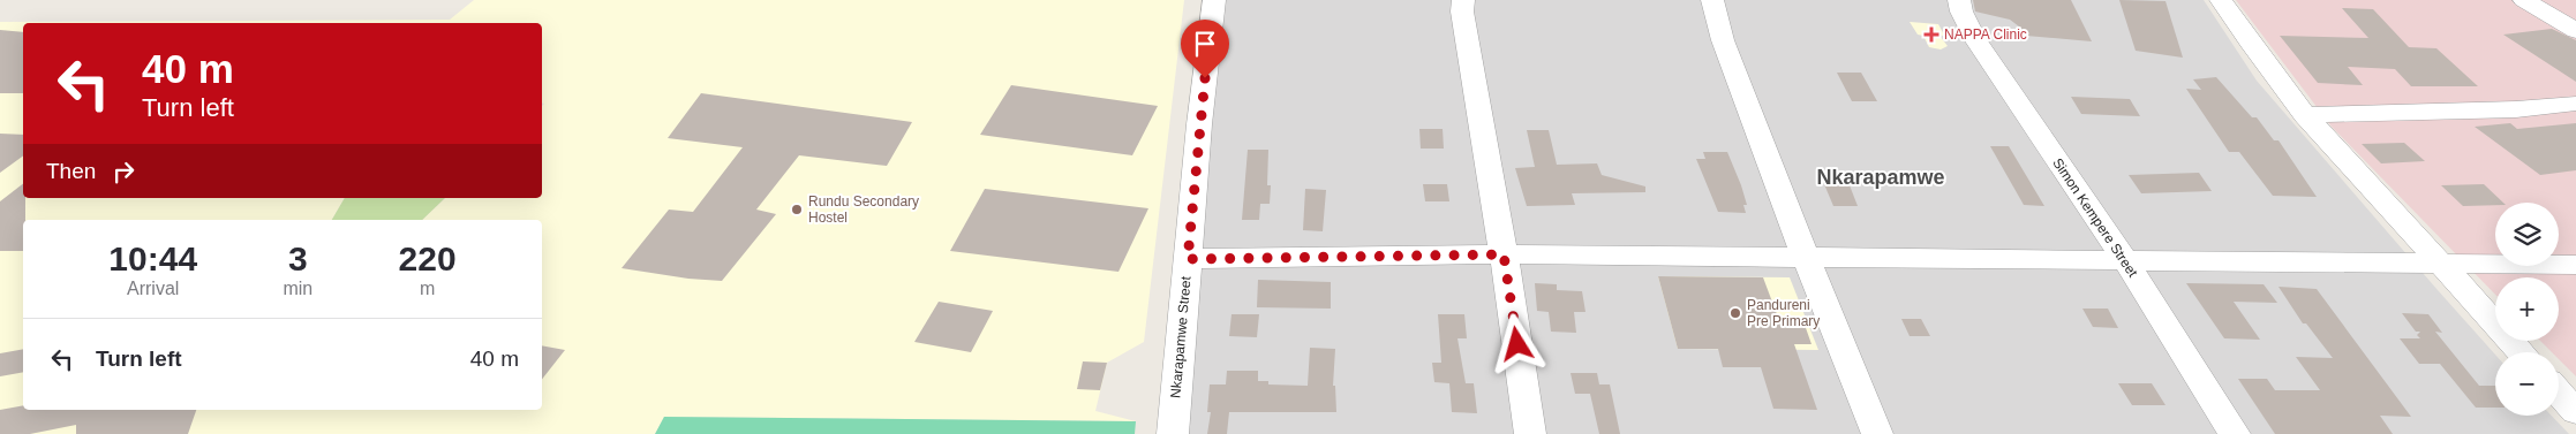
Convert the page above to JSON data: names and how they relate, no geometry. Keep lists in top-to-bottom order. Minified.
{"streets":{"street":["Simon Kempere Street","Nkarapamwe Street"]},"districts":["Nkarapamwe"],"places":{"health":["NAPPA Clinic"],"other":["Rundu Secondary Hostel","Pandureni Pre Primary"]},"page":{"turn":["40 m","Turn left"],"then":"Then","map_buttons":["+","−"],"eta":["10:44","Arrival","3","min","220","m"],"list":[{"name":"Turn left","value":"40 m"}]}}
